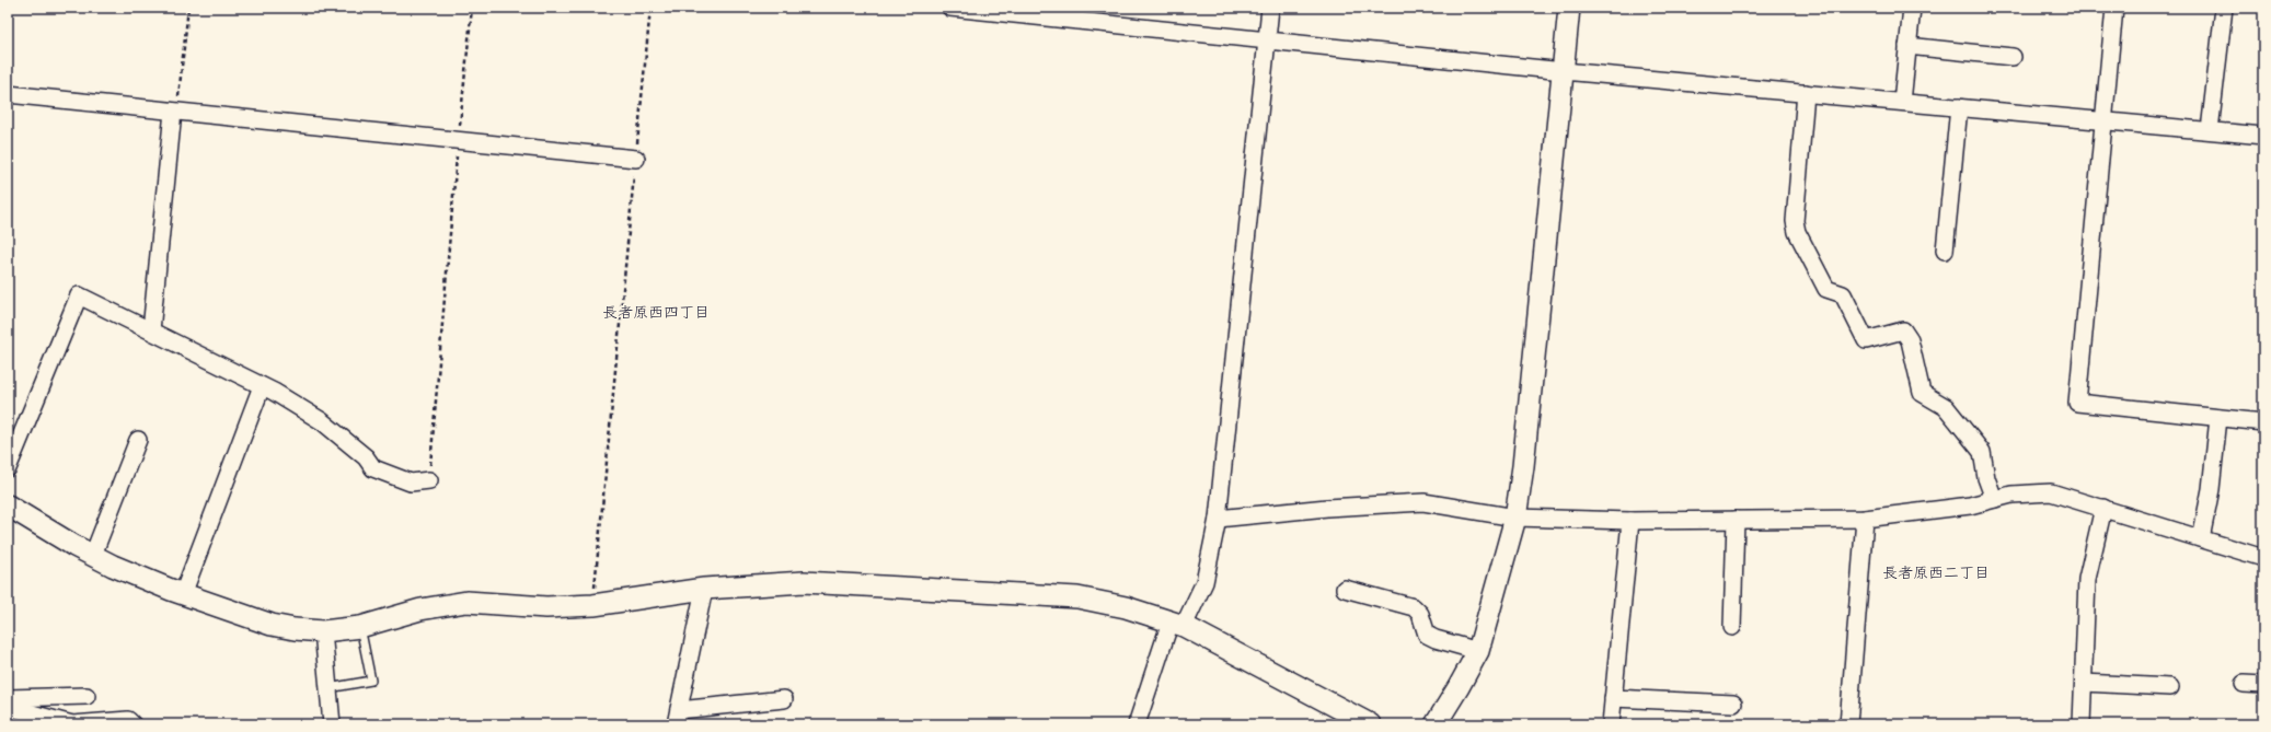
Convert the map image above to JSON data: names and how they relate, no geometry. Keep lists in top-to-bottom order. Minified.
{"districts":["長者原西四丁目","長者原西二丁目"]}
